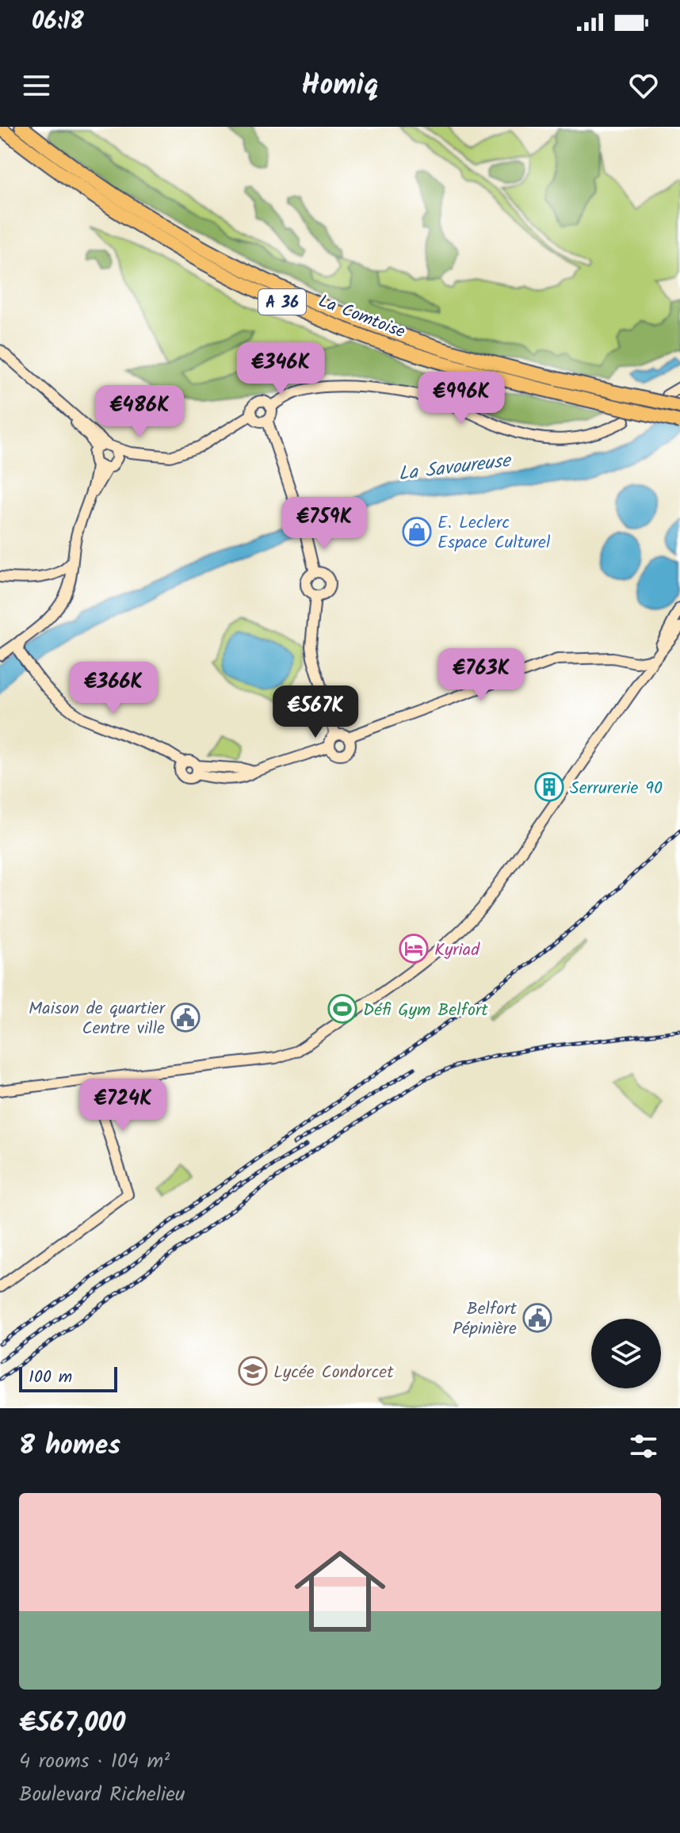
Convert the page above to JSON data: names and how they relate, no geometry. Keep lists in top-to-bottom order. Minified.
{"streets":{"highway":["A 36","La Comtoise"]},"water":["La Savoureuse"],"places":{"shop":["E. Leclerc Espace Culturel"],"building":["Serrurerie 90"],"hotel":["Kyriad"],"sports":["Défi Gym Belfort"],"public building":["Maison de quartier Centre ville","Belfort Pépinière"],"school or university":["Lycée Condorcet"]},"scale_bar":"100 m","page":{"status":"06:18","header":"Homiq","price":["€346K","€996K","€486K","€759K","€763K","€366K","€567K","€724K"],"scale":"100 m","heading":"8 homes","list":[{"name":"€567,000","note":"4 rooms · 104 m² · Boulevard Richelieu"}]}}
